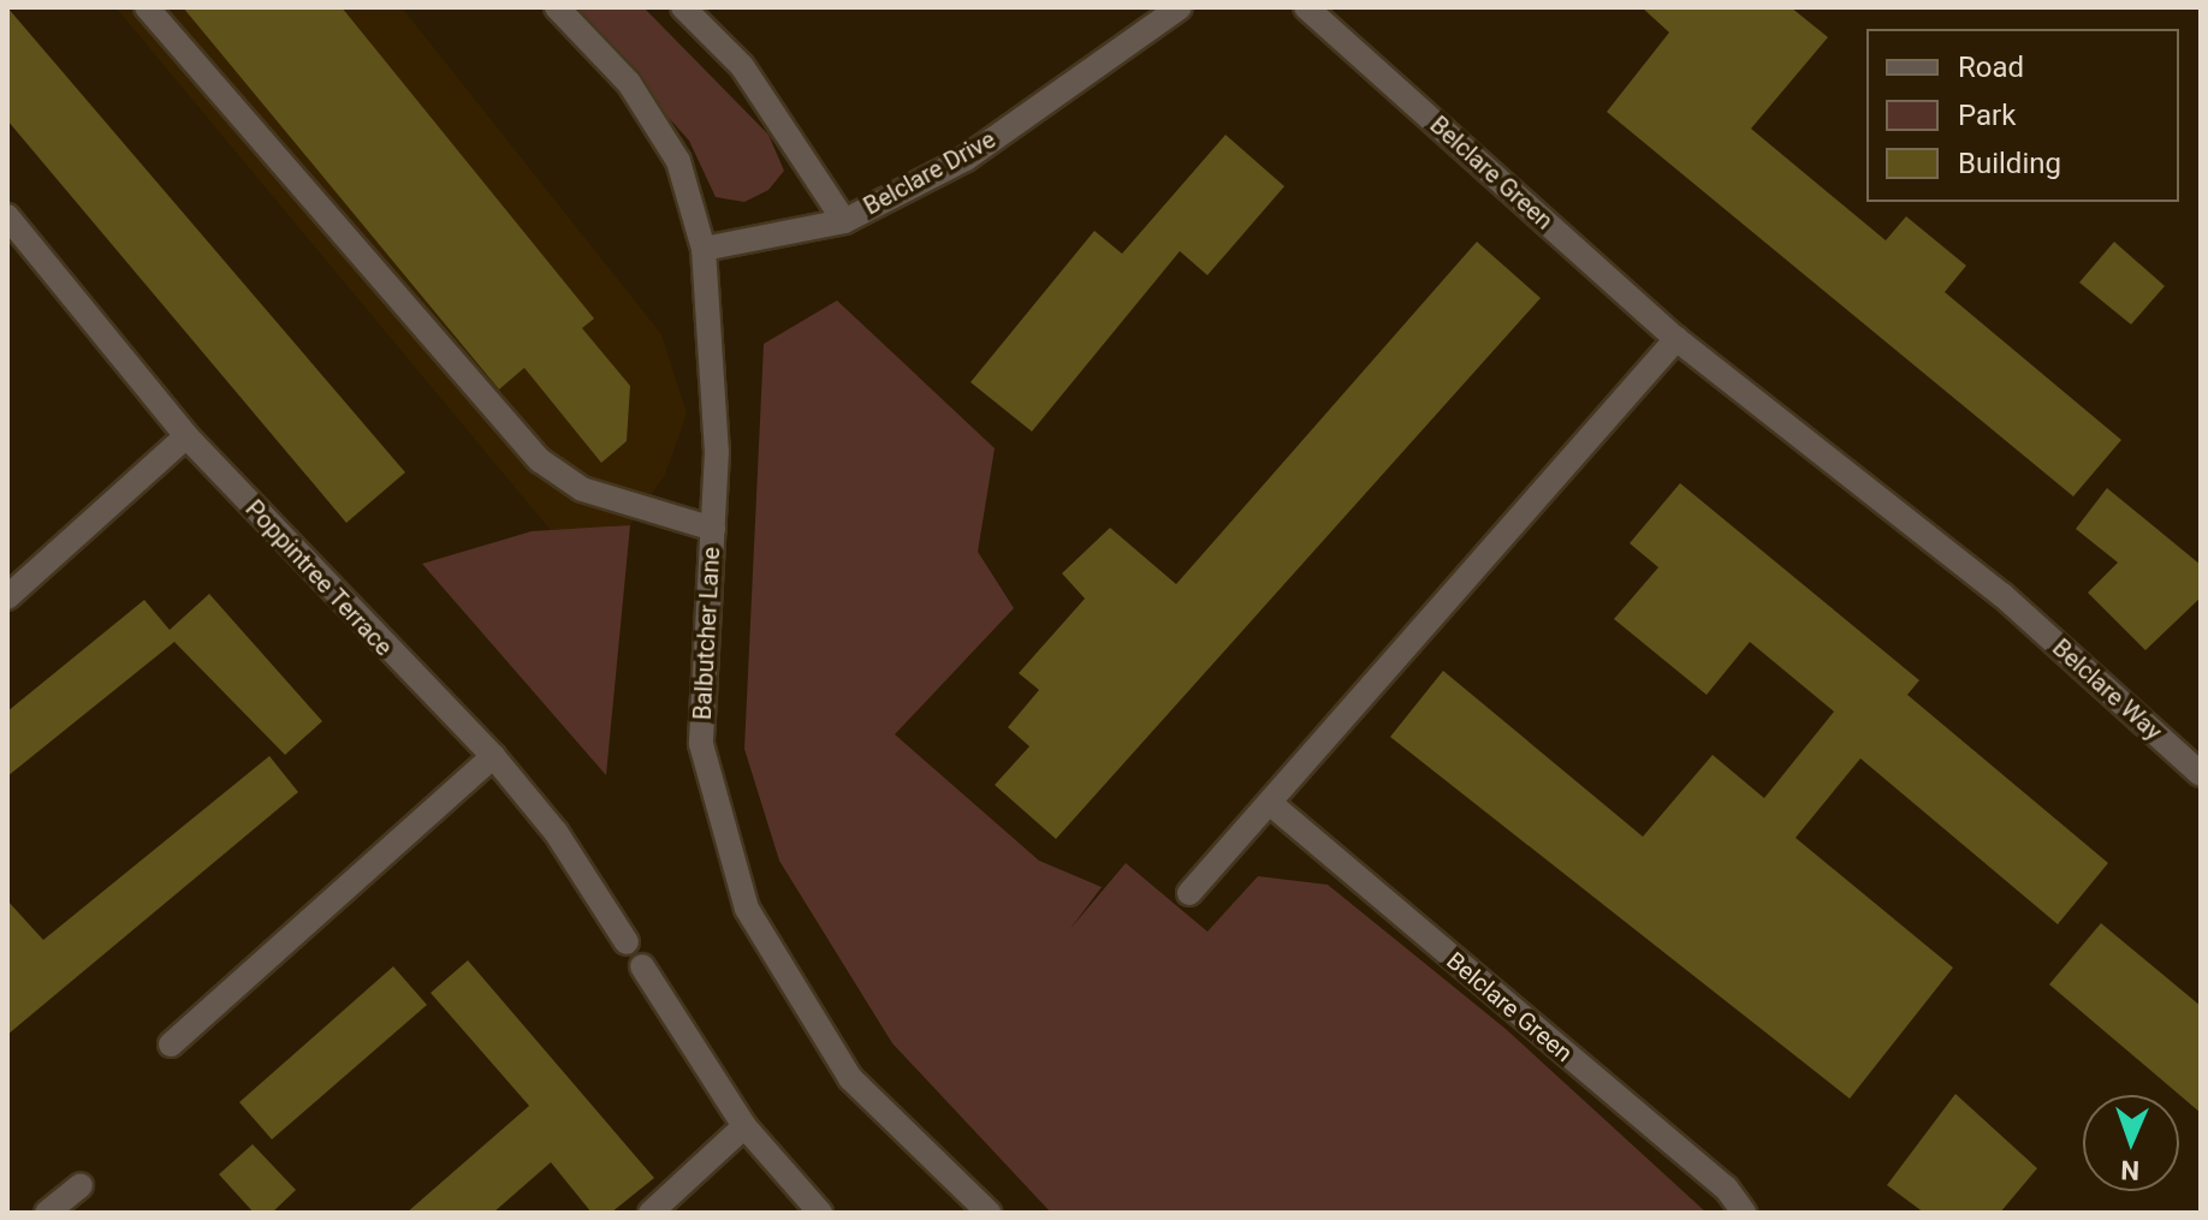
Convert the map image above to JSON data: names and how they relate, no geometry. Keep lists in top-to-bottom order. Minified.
{"streets":{"street":["Belclare Drive","Belclare Green","Poppintree Terrace","Balbutcher Lane","Belclare Way"]},"crossings":[["Belclare Drive","Balbutcher Lane"],["Belclare Green","Belclare Way"]],"legend":["Road","Park","Building"],"north":"bottom"}
